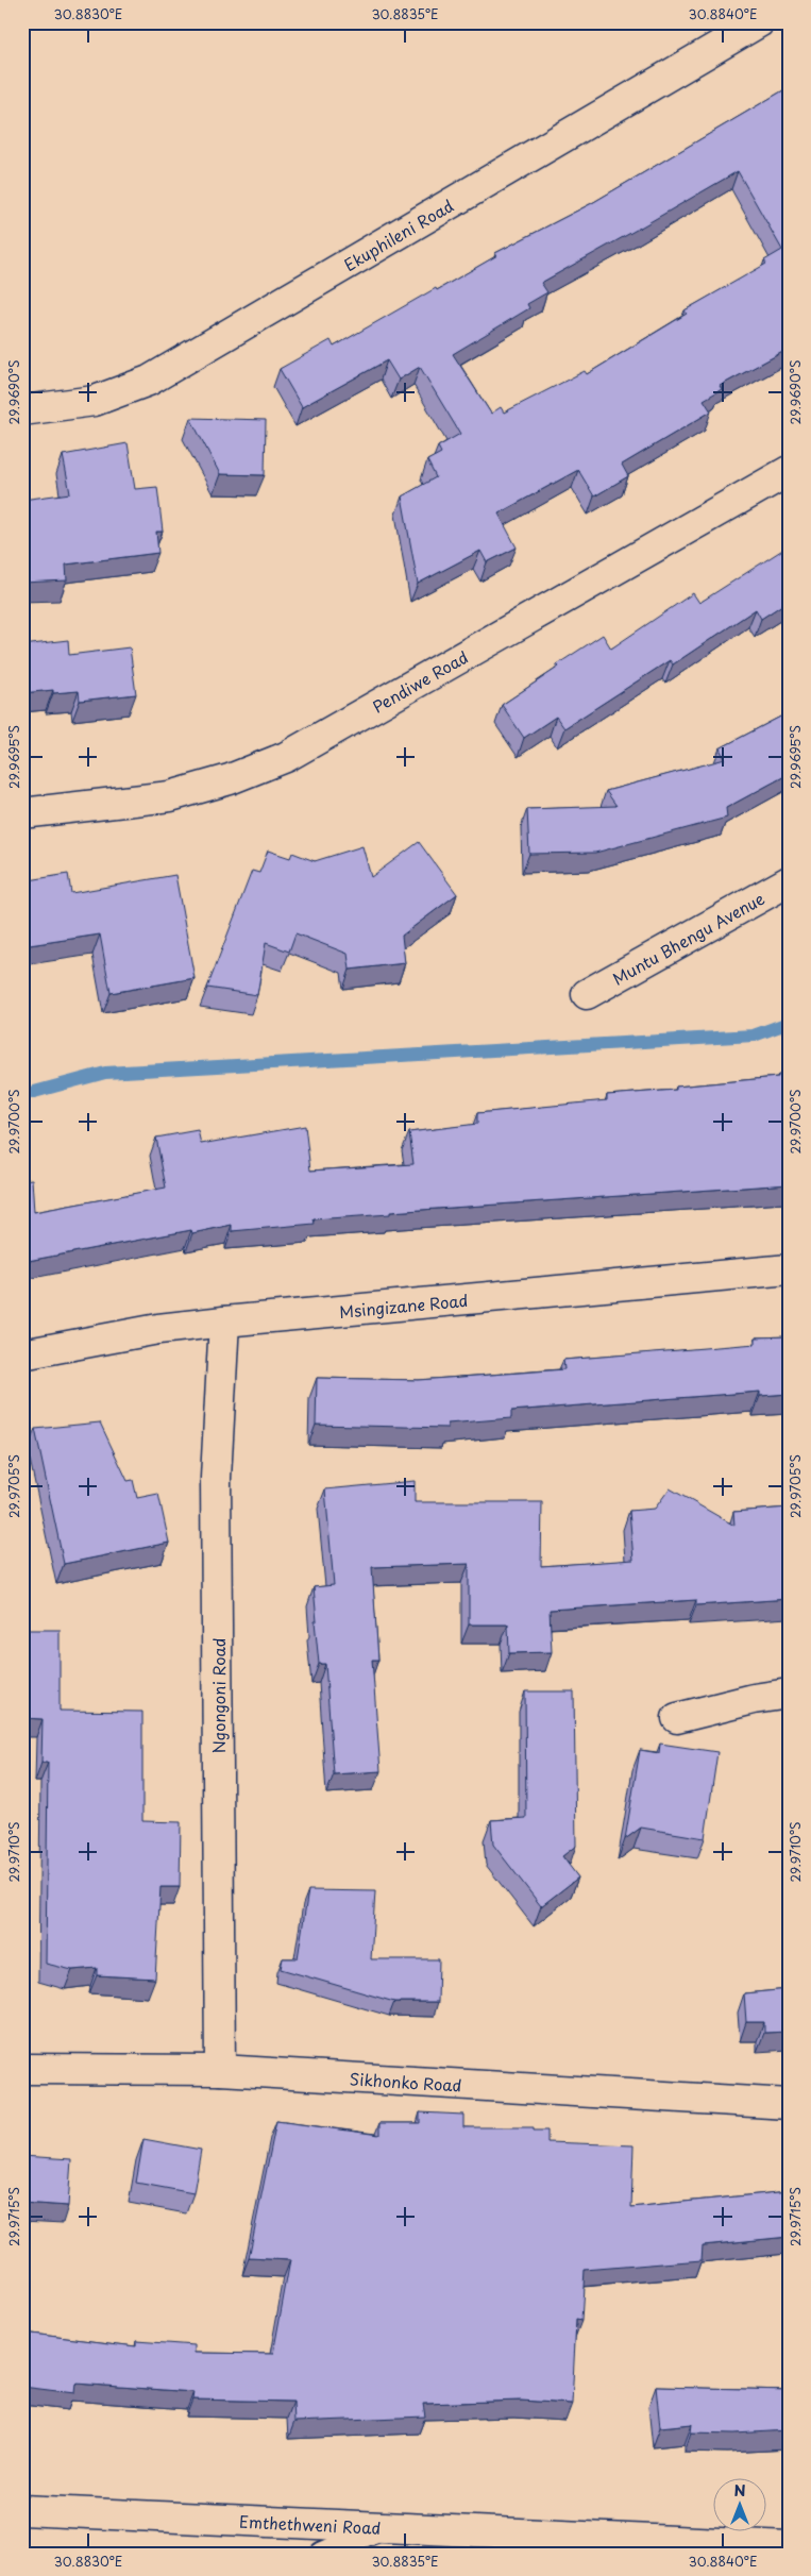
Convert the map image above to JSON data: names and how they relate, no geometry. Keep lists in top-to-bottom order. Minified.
{"streets":{"street":["Ekuphileni Road","Pendiwe Road","Muntu Bhengu Avenue","Msingizane Road","Ngongoni Road","Sikhonko Road","Emthethweni Road"]},"crossings":[["Msingizane Road","Ngongoni Road"],["Ngongoni Road","Sikhonko Road"]],"north":"top","coordinates":["30.8830°E","30.8835°E","30.8840°E","29.9690°S","29.9695°S","29.9700°S","29.9705°S","29.9710°S","29.9715°S"]}
